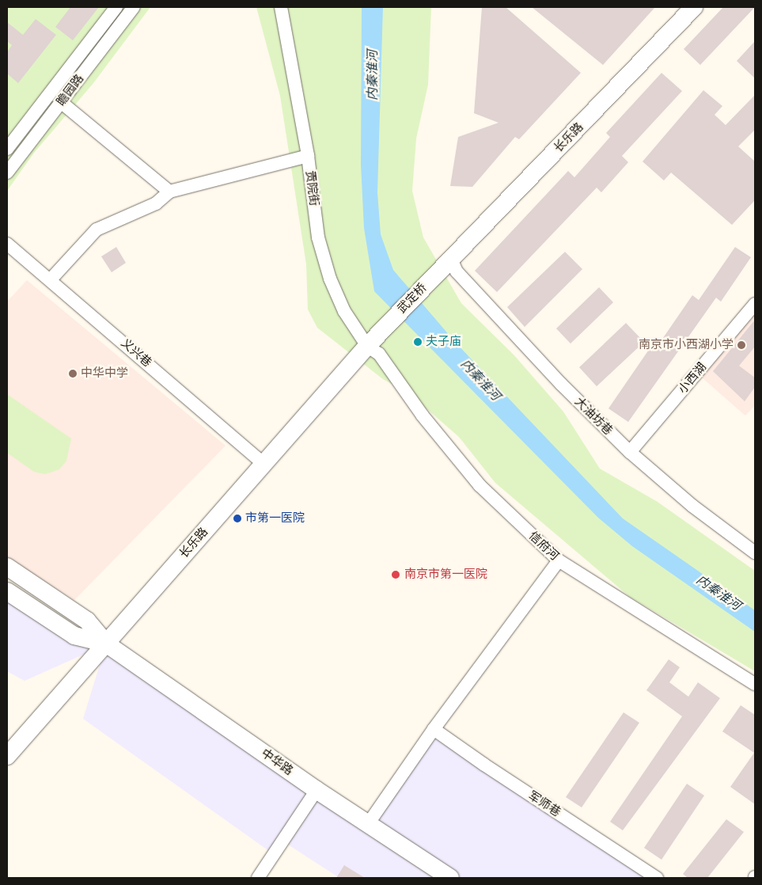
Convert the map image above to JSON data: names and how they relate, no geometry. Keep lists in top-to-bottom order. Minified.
{"streets":{"main road":["长乐路","武定桥","中华路"],"street":["瞻园路","贡院街","义兴巷","小西湖","大油坊巷","信府河","军师巷"]},"crossings":[["长乐路","贡院街"],["长乐路","武定桥"],["长乐路","义兴巷"],["长乐路","大油坊巷"],["长乐路","信府河"],["长乐路","中华路"],["贡院街","信府河"],["武定桥","大油坊巷"],["小西湖","大油坊巷"]],"water":["内秦淮河"],"places":["夫子庙","南京市小西湖小学","中华中学","市第一医院","南京市第一医院"]}
